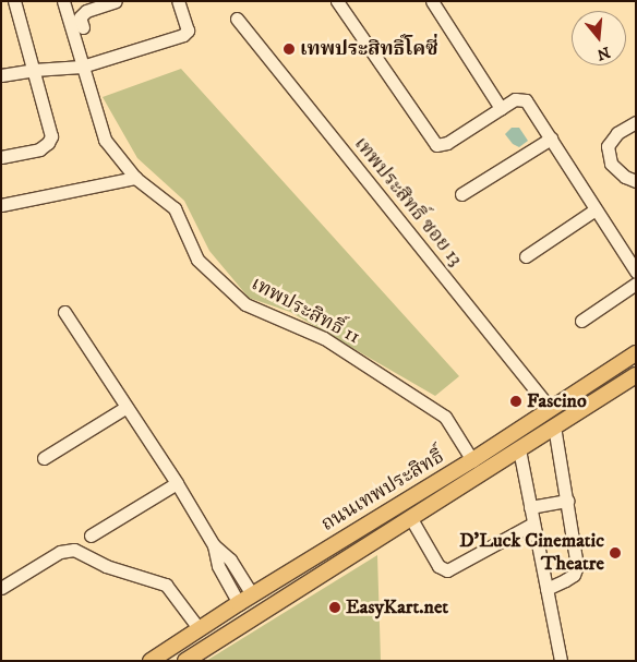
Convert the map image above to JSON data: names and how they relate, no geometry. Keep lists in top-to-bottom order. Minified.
{"streets":{"main road":["ถนนเทพประสิทธิ์"],"street":["เทพประสิทธิ์ ซอย 13","เทพประสิทธิ์ 11"]},"crossings":[["เทพประสิทธิ์ ซอย 13","ถนนเทพประสิทธิ์"],["เทพประสิทธิ์ 11","ถนนเทพประสิทธิ์"]],"places":["เทพประสิทธิ์โคซี่","Fascino","D'Luck Cinematic Theatre","EasyKart.net"],"north":"bottom"}
